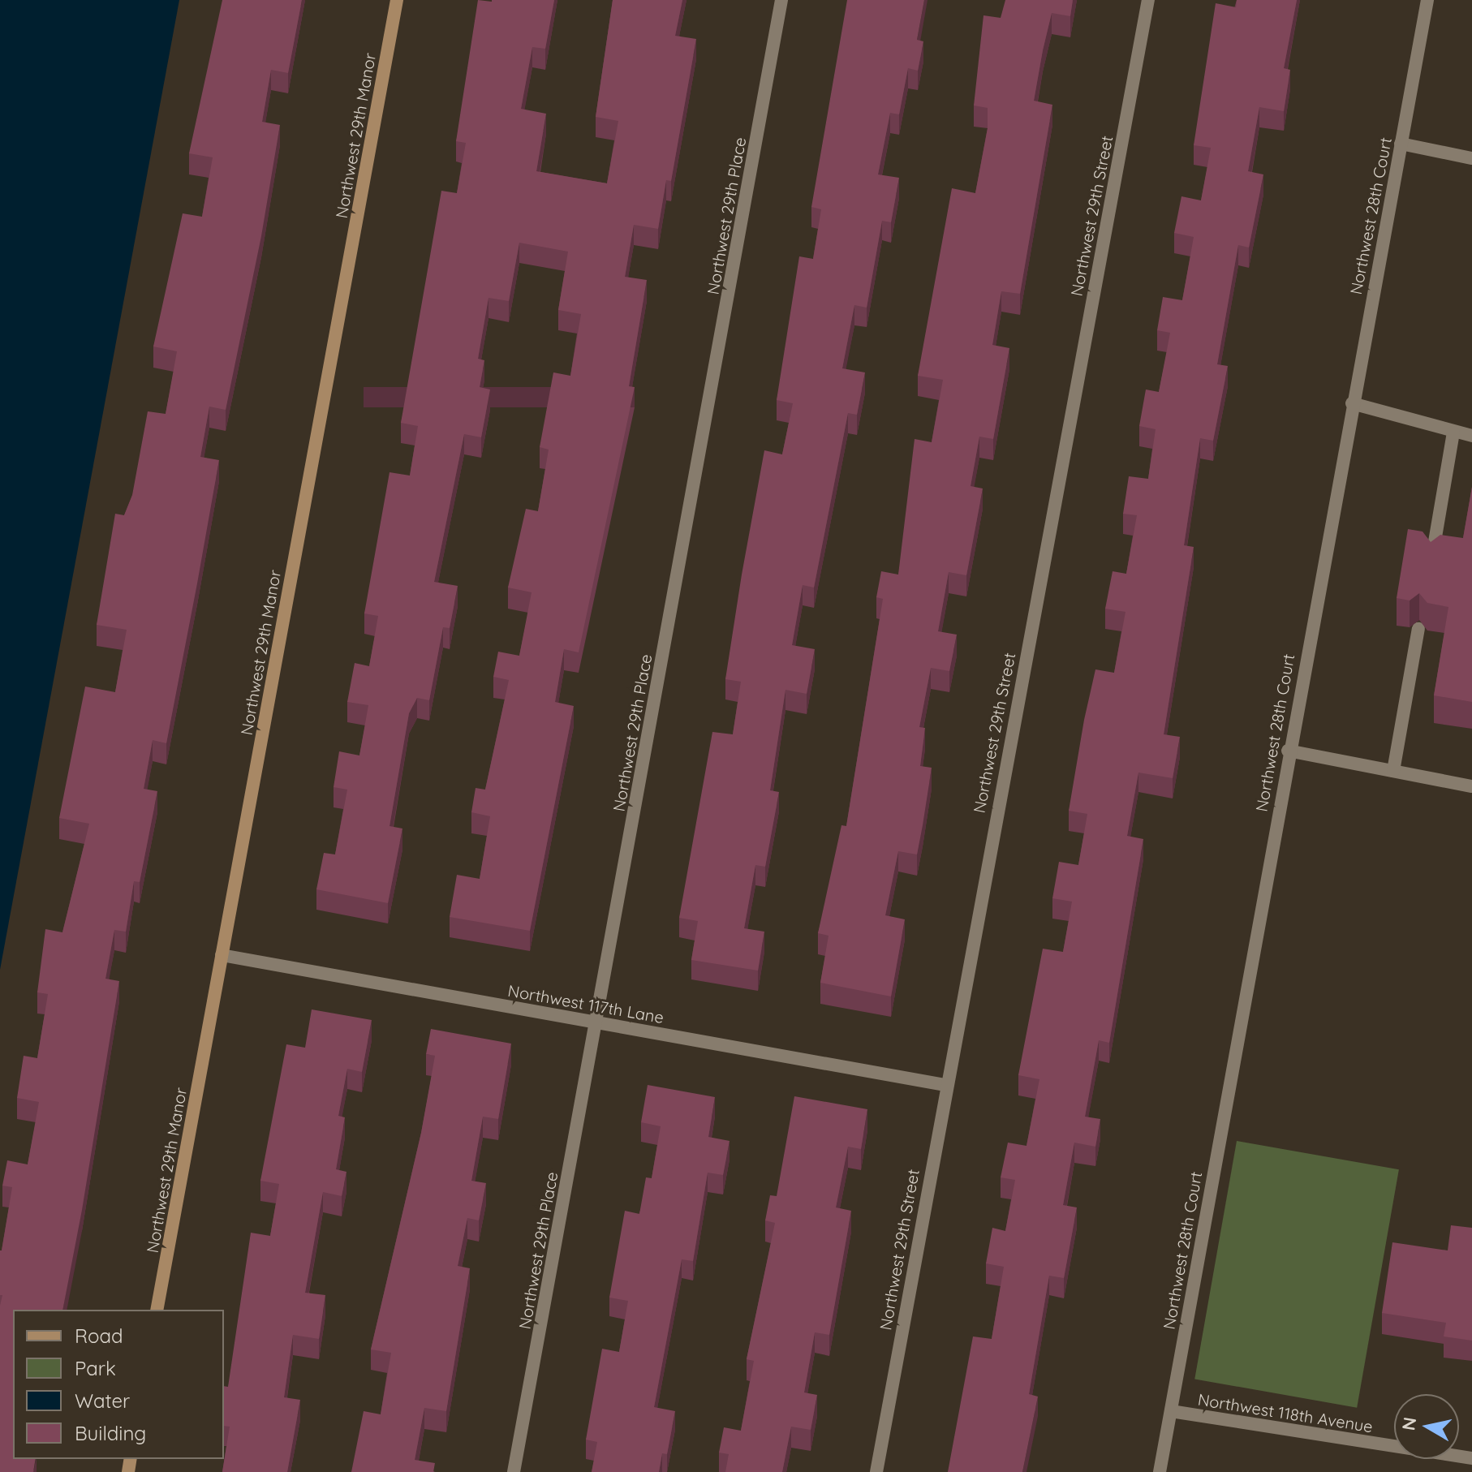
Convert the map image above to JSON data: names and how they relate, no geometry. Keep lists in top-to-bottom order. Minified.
{"streets":{"street":["Northwest 29th Manor","Northwest 29th Place","Northwest 29th Street","Northwest 28th Court","Northwest 117th Lane","Northwest 118th Avenue"]},"crossings":[["Northwest 29th Manor","Northwest 117th Lane"],["Northwest 29th Place","Northwest 117th Lane"],["Northwest 29th Street","Northwest 117th Lane"],["Northwest 28th Court","Northwest 118th Avenue"]],"legend":["Road","Park","Water","Building"],"north":"left"}
